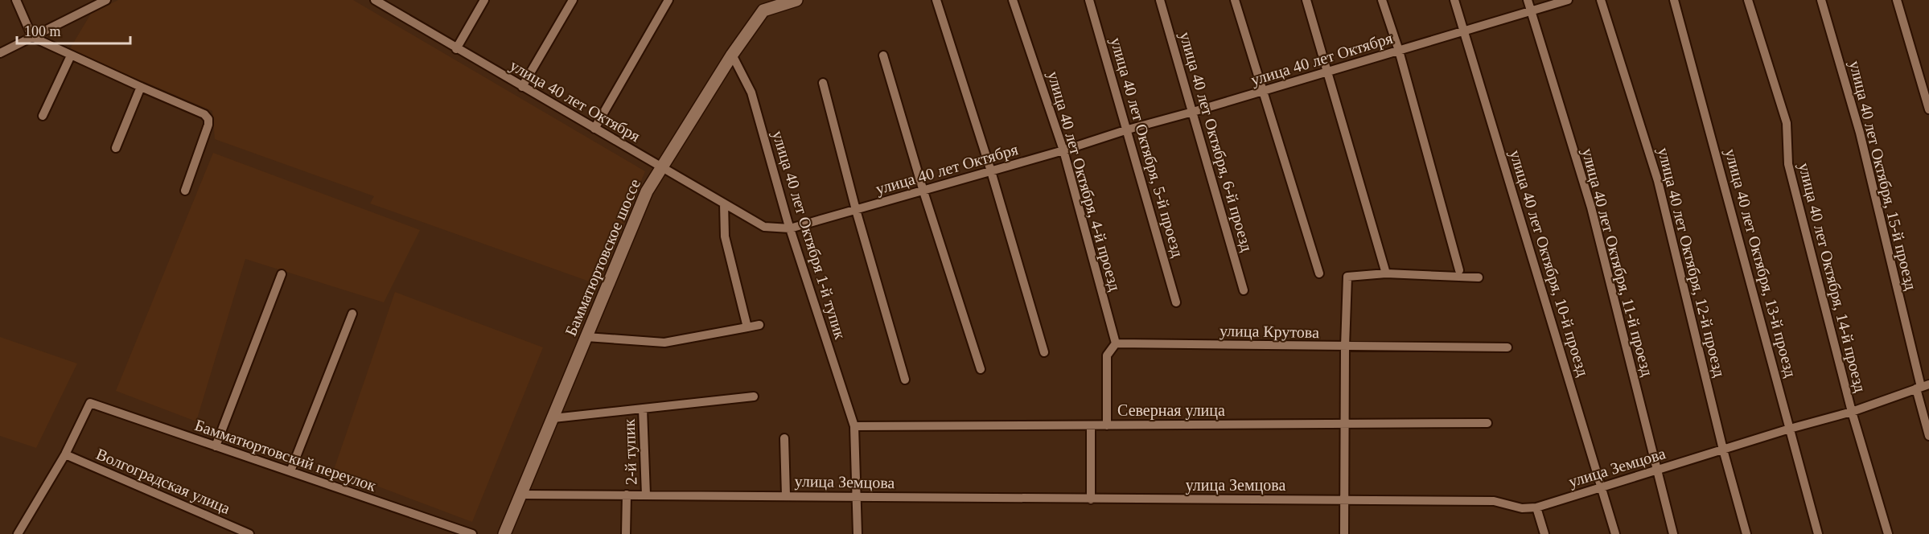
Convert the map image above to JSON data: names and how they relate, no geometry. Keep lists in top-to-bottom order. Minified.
{"streets":{"street":["улица 40 лет Октября","улица 40 лет Октября, 6-й проезд","улица 40 лет Октября, 5-й проезд","улица 40 лет Октября, 15-й проезд","улица 40 лет Октября, 4-й проезд","улица 40 лет Октября 1-й тупик","Бамматюртовское шоссе","улица 40 лет Октября, 11-й проезд","улица 40 лет Октября, 12-й проезд","улица 40 лет Октября, 10-й проезд","улица 40 лет Октября, 13-й проезд","улица 40 лет Октября, 14-й проезд","улица Крутова","Северная улица","2-й тупик","Бамматюртовский переулок","улица Земцова","Волгоградская улица"]},"crossings":[["улица 40 лет Октября","улица 40 лет Октября, 6-й проезд"],["улица 40 лет Октября","улица 40 лет Октября, 5-й проезд"],["улица 40 лет Октября","улица 40 лет Октября, 4-й проезд"],["улица 40 лет Октября","улица 40 лет Октября 1-й тупик"],["улица 40 лет Октября","Бамматюртовское шоссе"],["улица 40 лет Октября","улица 40 лет Октября, 11-й проезд"],["улица 40 лет Октября","улица 40 лет Октября, 10-й проезд"],["улица 40 лет Октября, 15-й проезд","улица Земцова"],["улица 40 лет Октября, 4-й проезд","улица Крутова"],["улица 40 лет Октября 1-й тупик","Бамматюртовское шоссе"],["улица 40 лет Октября 1-й тупик","Северная улица"],["улица 40 лет Октября 1-й тупик","улица Земцова"],["Бамматюртовское шоссе","улица Земцова"],["улица 40 лет Октября, 11-й проезд","улица Земцова"],["улица 40 лет Октября, 12-й проезд","улица Земцова"],["улица 40 лет Октября, 10-й проезд","улица Земцова"],["улица 40 лет Октября, 13-й проезд","улица Земцова"],["улица 40 лет Октября, 14-й проезд","улица Земцова"],["2-й тупик","улица Земцова"],["Бамматюртовский переулок","Волгоградская улица"]],"scale_bar":"100 m"}
